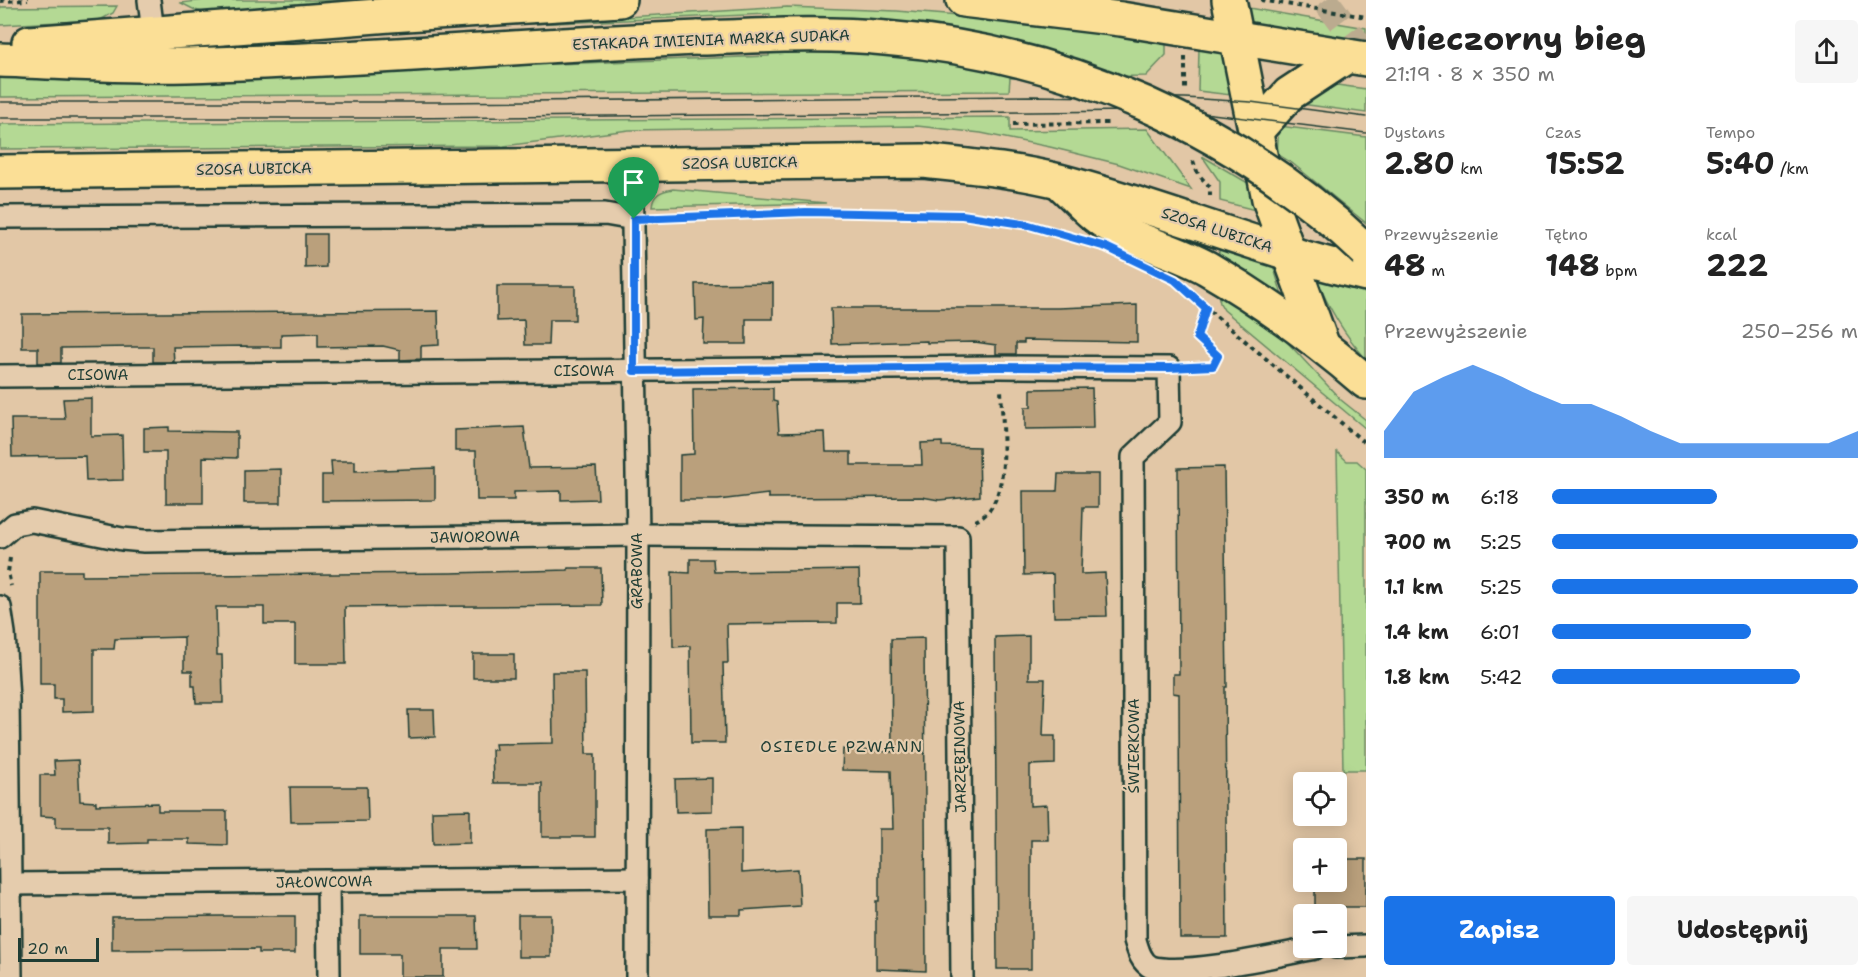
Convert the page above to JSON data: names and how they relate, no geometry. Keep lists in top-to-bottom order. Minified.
{"streets":{"main road":["ESTAKADA IMIENIA MARKA SUDAKA","SZOSA LUBICKA"],"street":["CISOWA","JAWOROWA","GRABOWA","ŚWIERKOWA","JARZĘBINOWA","JAŁOWCOWA"]},"crossings":[["SZOSA LUBICKA","GRABOWA"],["CISOWA","GRABOWA"],["CISOWA","ŚWIERKOWA"],["JAWOROWA","GRABOWA"],["JAWOROWA","JARZĘBINOWA"],["GRABOWA","JAŁOWCOWA"]],"districts":["OSIEDLE PZWANN"],"scale_bar":"20 m","page":{"heading":["Wieczorny bieg","21:19 · 8 × 350 m"],"stats":[["Dystans","2.80 km"],["Czas","15:52"],["Tempo","5:40 /km"],["Przewyższenie","48 m"],["Tętno","148 bpm"],["kcal","222"]],"chart":["Przewyższenie","250–256 m"],"list":[{"name":"350 m","note":"6:18"},{"name":"700 m","note":"5:25"},{"name":"1.1 km","note":"5:25"},{"name":"1.4 km","note":"6:01"},{"name":"1.8 km","note":"5:42"}],"map_buttons":["+","−"],"buttons":["Zapisz","Udostępnij"],"scale":"20 m"}}
